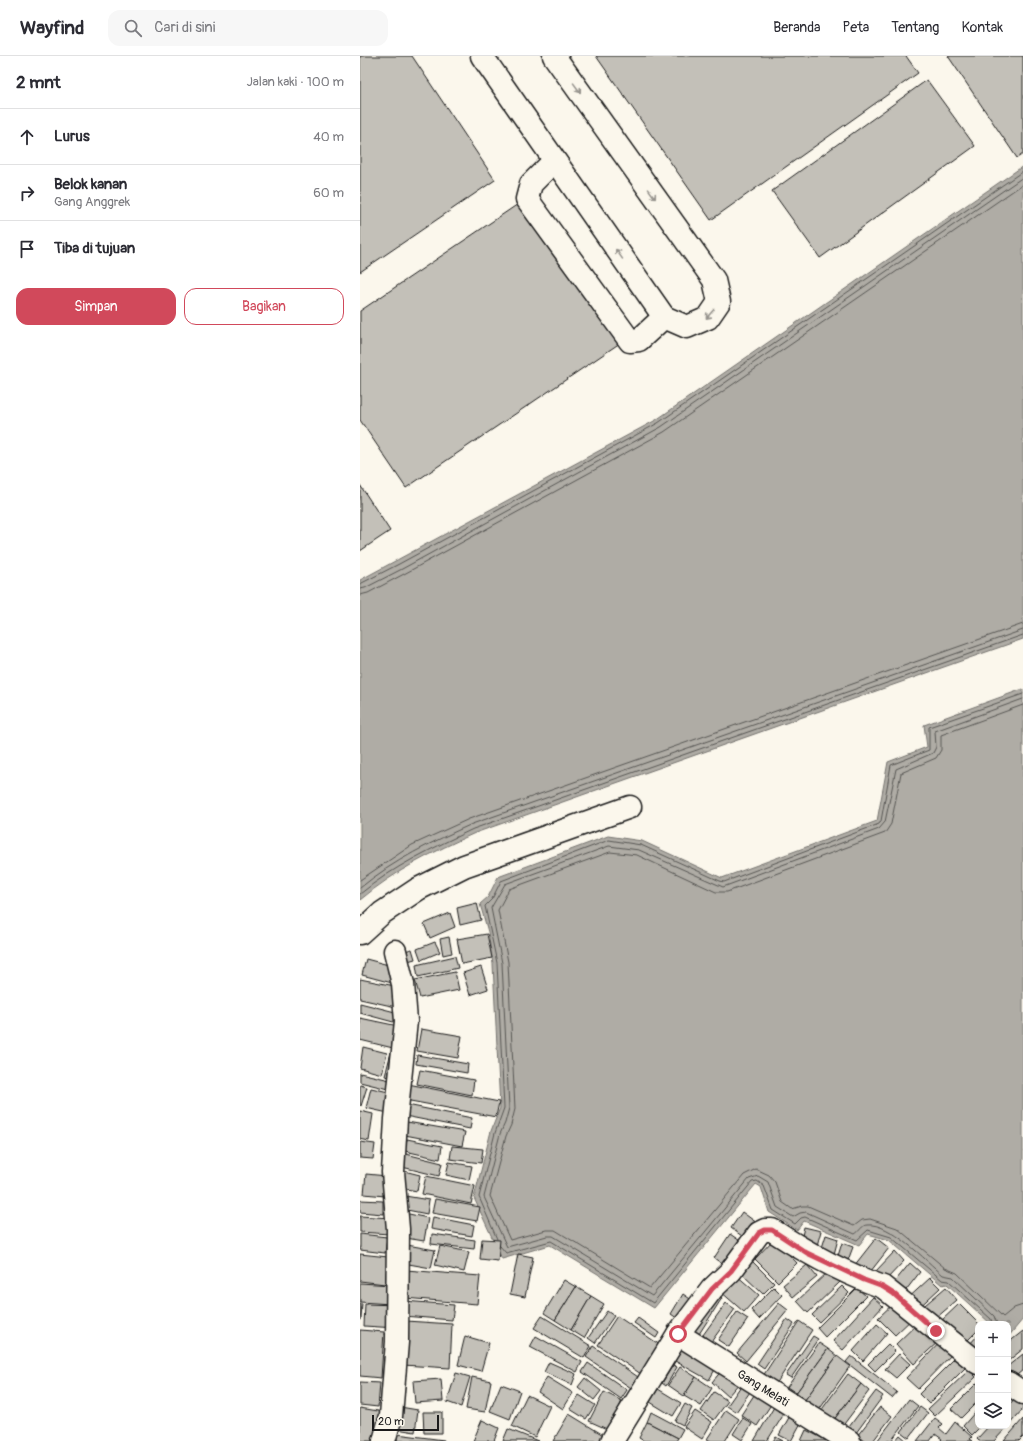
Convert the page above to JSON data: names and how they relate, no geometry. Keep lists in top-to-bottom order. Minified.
{"streets":{"street":["Gang Melati"]},"scale_bar":"20 m","page":{"header":"Wayfind","search":"Cari di sini","nav":["Beranda","Peta","Tentang","Kontak"],"heading":["2 mnt","Jalan kaki · 100 m"],"list":[["Lurus","40 m"],["Belok kanan","Gang Anggrek","60 m"],"Tiba di tujuan"],"buttons":["Simpan","Bagikan"],"map_buttons":["+","−"],"scale":"20 m"}}
